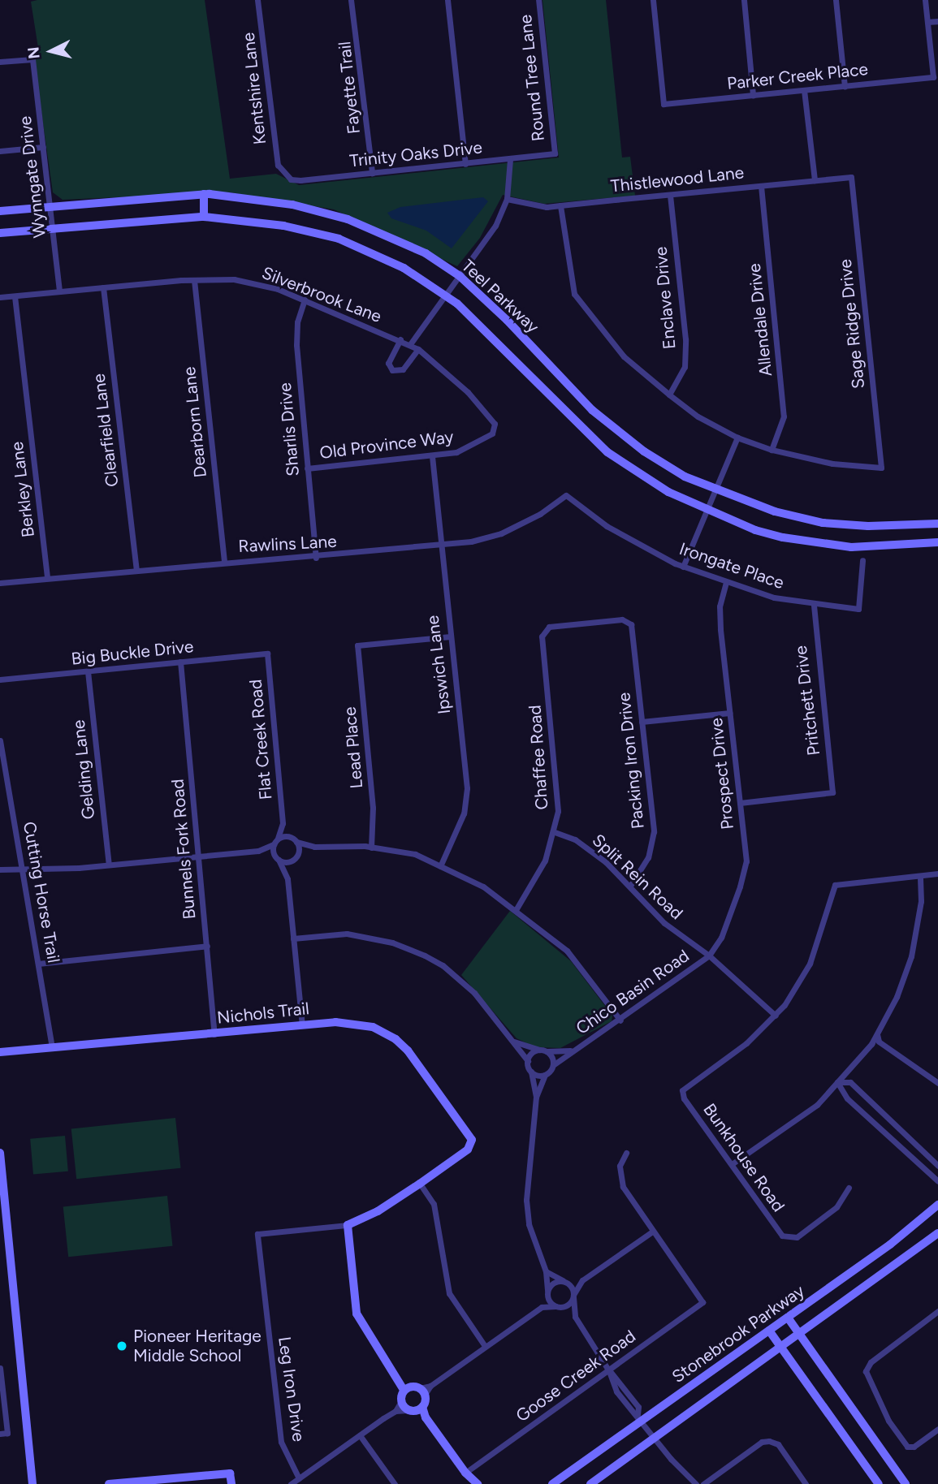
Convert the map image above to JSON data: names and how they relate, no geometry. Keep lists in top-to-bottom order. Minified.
{"streets":{"main road":["Teel Parkway","Nichols Trail","Stonebrook Parkway"],"street":["Parker Creek Place","Round Tree Lane","Fayette Trail","Kentshire Lane","Trinity Oaks Drive","Wynngate Drive","Thistlewood Lane","Silverbrook Lane","Enclave Drive","Allendale Drive","Sage Ridge Drive","Dearborn Lane","Sharlis Drive","Clearfield Lane","Old Province Way","Berkley Lane","Rawlins Lane","Irongate Place","Big Buckle Drive","Ipswich Lane","Pritchett Drive","Flat Creek Road","Lead Place","Chaffee Road","Packing Iron Drive","Gelding Lane","Prospect Drive","Bunnels Fork Road","Split Rein Road","Cutting Horse Trail","Chico Basin Road","Bunkhouse Road","Goose Creek Road","Leg Iron Drive"]},"crossings":[["Round Tree Lane","Trinity Oaks Drive"],["Fayette Trail","Trinity Oaks Drive"],["Kentshire Lane","Trinity Oaks Drive"],["Wynngate Drive","Silverbrook Lane"],["Wynngate Drive","Teel Parkway"],["Thistlewood Lane","Enclave Drive"],["Thistlewood Lane","Allendale Drive"],["Thistlewood Lane","Sage Ridge Drive"],["Silverbrook Lane","Dearborn Lane"],["Silverbrook Lane","Sharlis Drive"],["Silverbrook Lane","Clearfield Lane"],["Silverbrook Lane","Old Province Way"],["Silverbrook Lane","Berkley Lane"],["Allendale Drive","Sage Ridge Drive"],["Dearborn Lane","Rawlins Lane"],["Sharlis Drive","Old Province Way"],["Sharlis Drive","Rawlins Lane"],["Clearfield Lane","Rawlins Lane"],["Old Province Way","Ipswich Lane"],["Berkley Lane","Rawlins Lane"],["Rawlins Lane","Irongate Place"],["Rawlins Lane","Ipswich Lane"],["Irongate Place","Pritchett Drive"],["Irongate Place","Prospect Drive"],["Big Buckle Drive","Flat Creek Road"],["Big Buckle Drive","Gelding Lane"],["Big Buckle Drive","Bunnels Fork Road"],["Ipswich Lane","Lead Place"],["Pritchett Drive","Prospect Drive"],["Chaffee Road","Packing Iron Drive"],["Chaffee Road","Split Rein Road"],["Packing Iron Drive","Split Rein Road"],["Prospect Drive","Split Rein Road"],["Prospect Drive","Chico Basin Road"],["Bunnels Fork Road","Nichols Trail"],["Split Rein Road","Chico Basin Road"],["Split Rein Road","Bunkhouse Road"],["Cutting Horse Trail","Nichols Trail"]],"places":["Pioneer Heritage Middle School"],"north":"left"}
